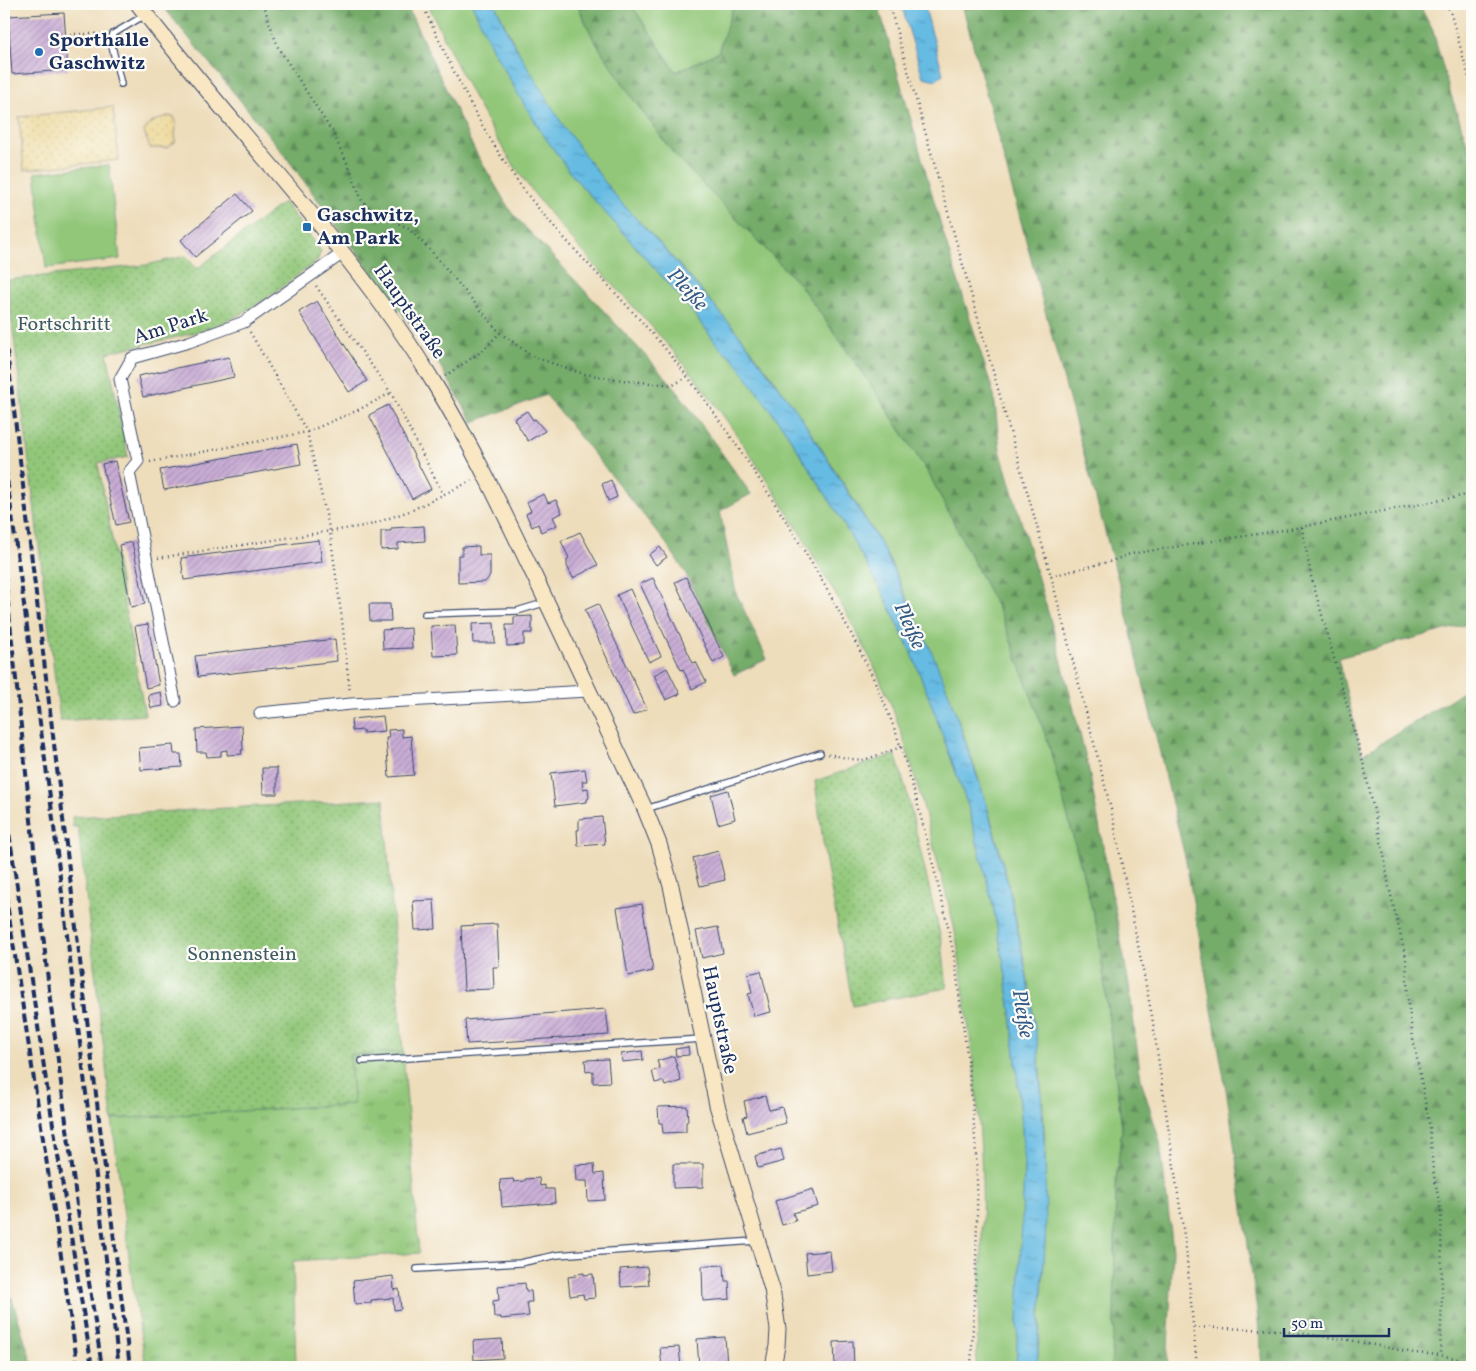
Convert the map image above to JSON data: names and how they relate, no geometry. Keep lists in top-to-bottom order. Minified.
{"streets":{"main road":["Hauptstraße"],"street":["Am Park"]},"crossings":[["Hauptstraße","Am Park"]],"water":["Pleiße"],"parks":["Fortschritt","Sonnenstein"],"places":{"other":["Sporthalle Gaschwitz"],"transit":["Gaschwitz, Am Park"]},"scale_bar":"50 m"}
